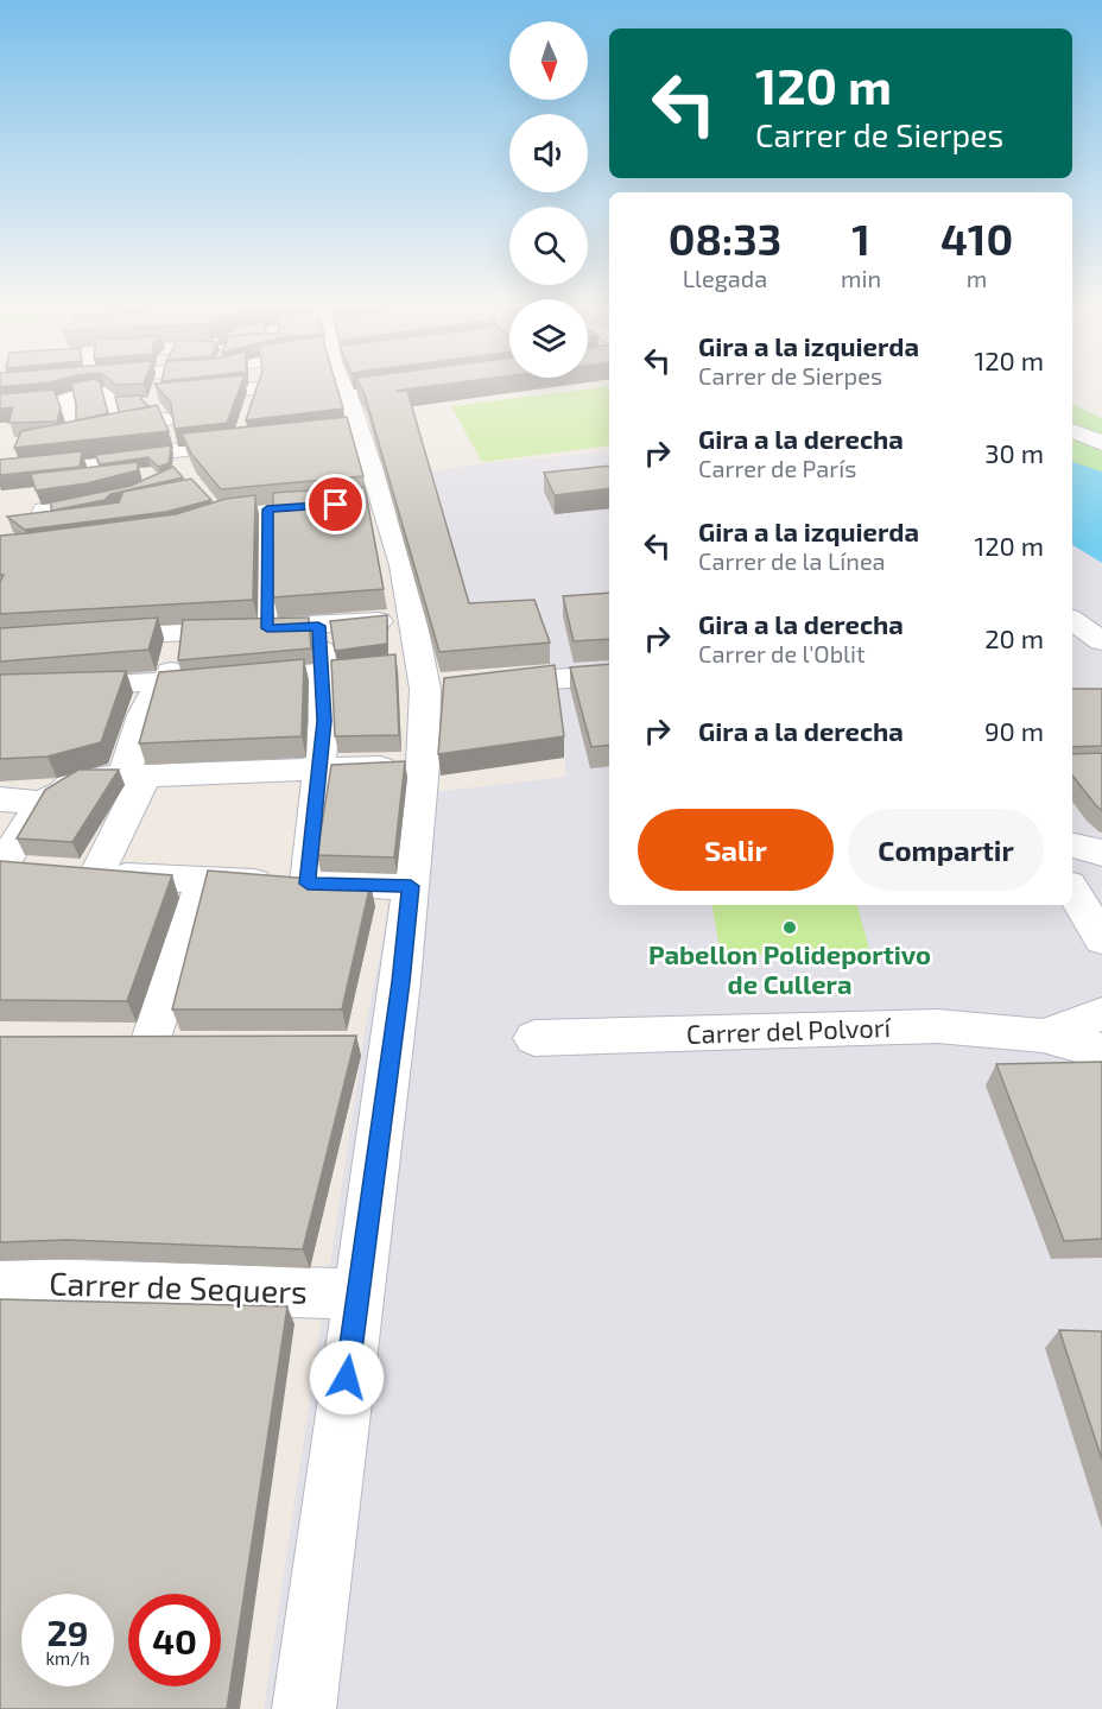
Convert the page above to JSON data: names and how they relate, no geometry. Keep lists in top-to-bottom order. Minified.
{"streets":{"street":["Carrer del Polvorí","Carrer de Sequers"]},"places":["Pabellon Polideportivo de Cullera"],"north":"bottom","page":{"turn":["120 m","Carrer de Sierpes"],"eta":["08:33","Llegada","1","min","410","m"],"list":[{"name":"Gira a la izquierda","note":"Carrer de Sierpes","value":"120 m"},{"name":"Gira a la derecha","note":"Carrer de París","value":"30 m"},{"name":"Gira a la izquierda","note":"Carrer de la Línea","value":"120 m"},{"name":"Gira a la derecha","note":"Carrer de l'Oblit","value":"20 m"},{"name":"Gira a la derecha","value":"90 m"}],"buttons":["Salir","Compartir"],"speed":"29 km/h","limit":"40"}}
